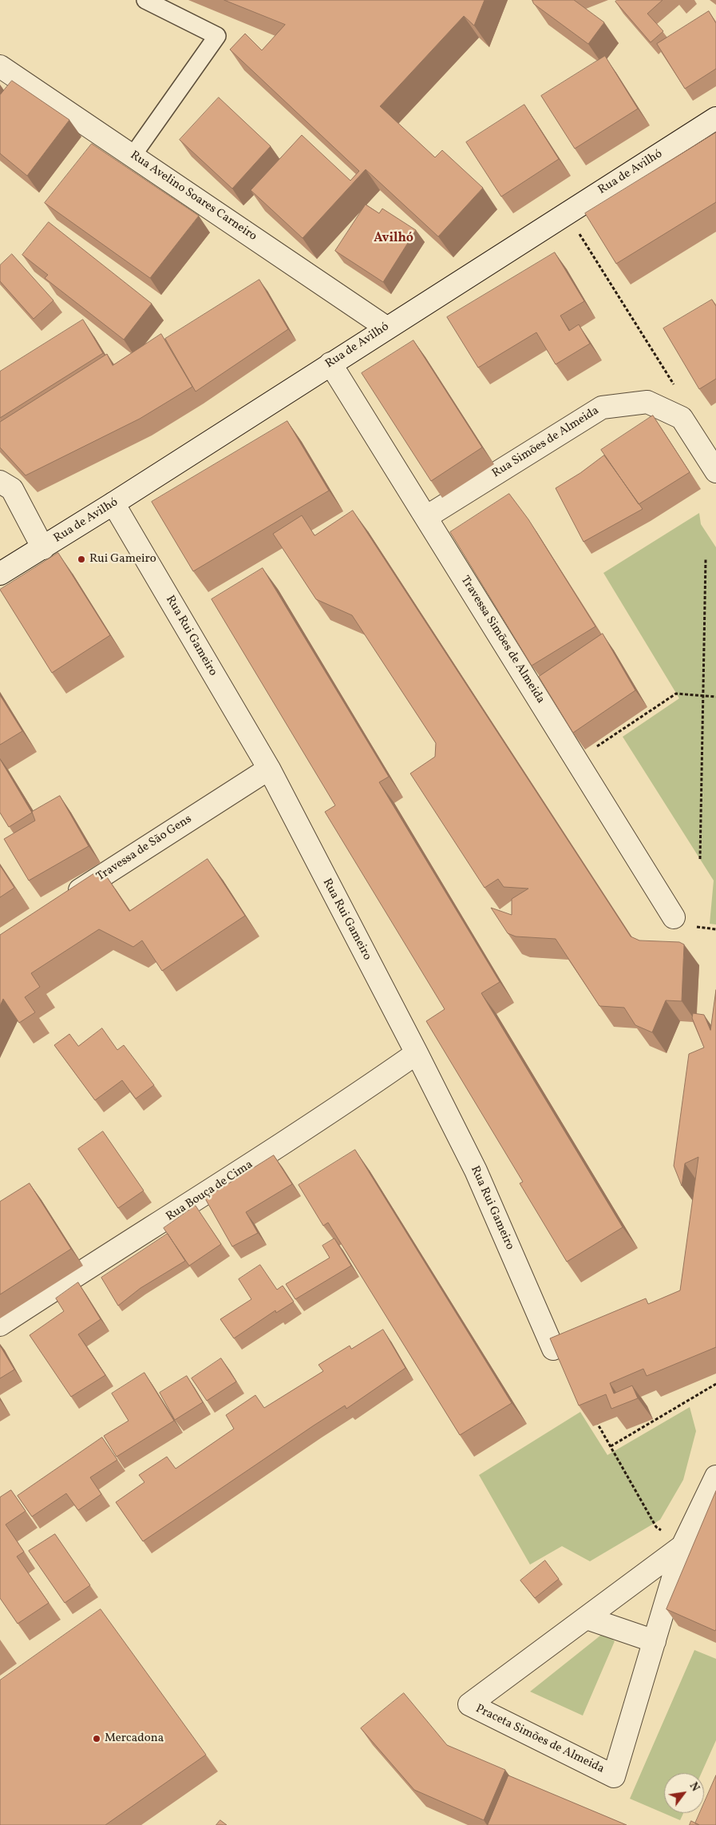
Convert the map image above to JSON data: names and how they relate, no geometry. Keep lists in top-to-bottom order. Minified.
{"streets":{"street":["Rua de Avilhó","Rua Avelino Soares Carneiro","Rua Simões de Almeida","Rua Rui Gameiro","Travessa Simões de Almeida","Travessa de São Gens","Rua Bouça de Cima","Praceta Simões de Almeida"]},"crossings":[["Rua de Avilhó","Rua Avelino Soares Carneiro"],["Rua de Avilhó","Rua Rui Gameiro"],["Rua de Avilhó","Travessa Simões de Almeida"],["Rua Simões de Almeida","Travessa Simões de Almeida"],["Rua Rui Gameiro","Travessa de São Gens"],["Rua Rui Gameiro","Rua Bouça de Cima"]],"districts":["Avilhó"],"places":["Rui Gameiro","Mercadona"],"north":"top right"}
